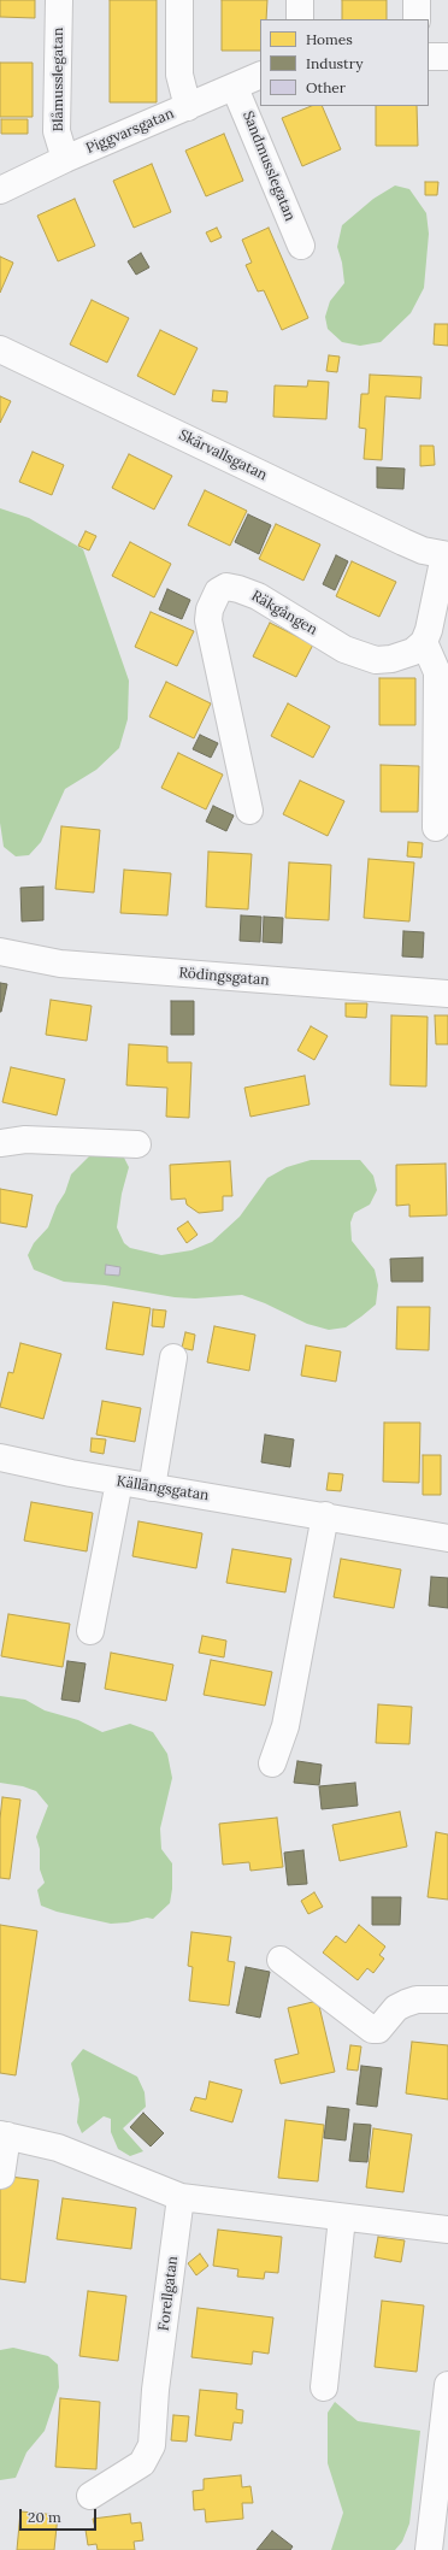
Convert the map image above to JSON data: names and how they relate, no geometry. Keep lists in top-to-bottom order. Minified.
{"streets":{"street":["Blåmusslegatan","Piggvarsgatan","Sandmusslegatan","Skärvallsgatan","Räkgången","Rödingsgatan","Källängsgatan","Forellgatan"]},"crossings":[["Blåmusslegatan","Piggvarsgatan"],["Piggvarsgatan","Sandmusslegatan"]],"legend":["Homes","Industry","Other"],"scale_bar":"20 m"}
